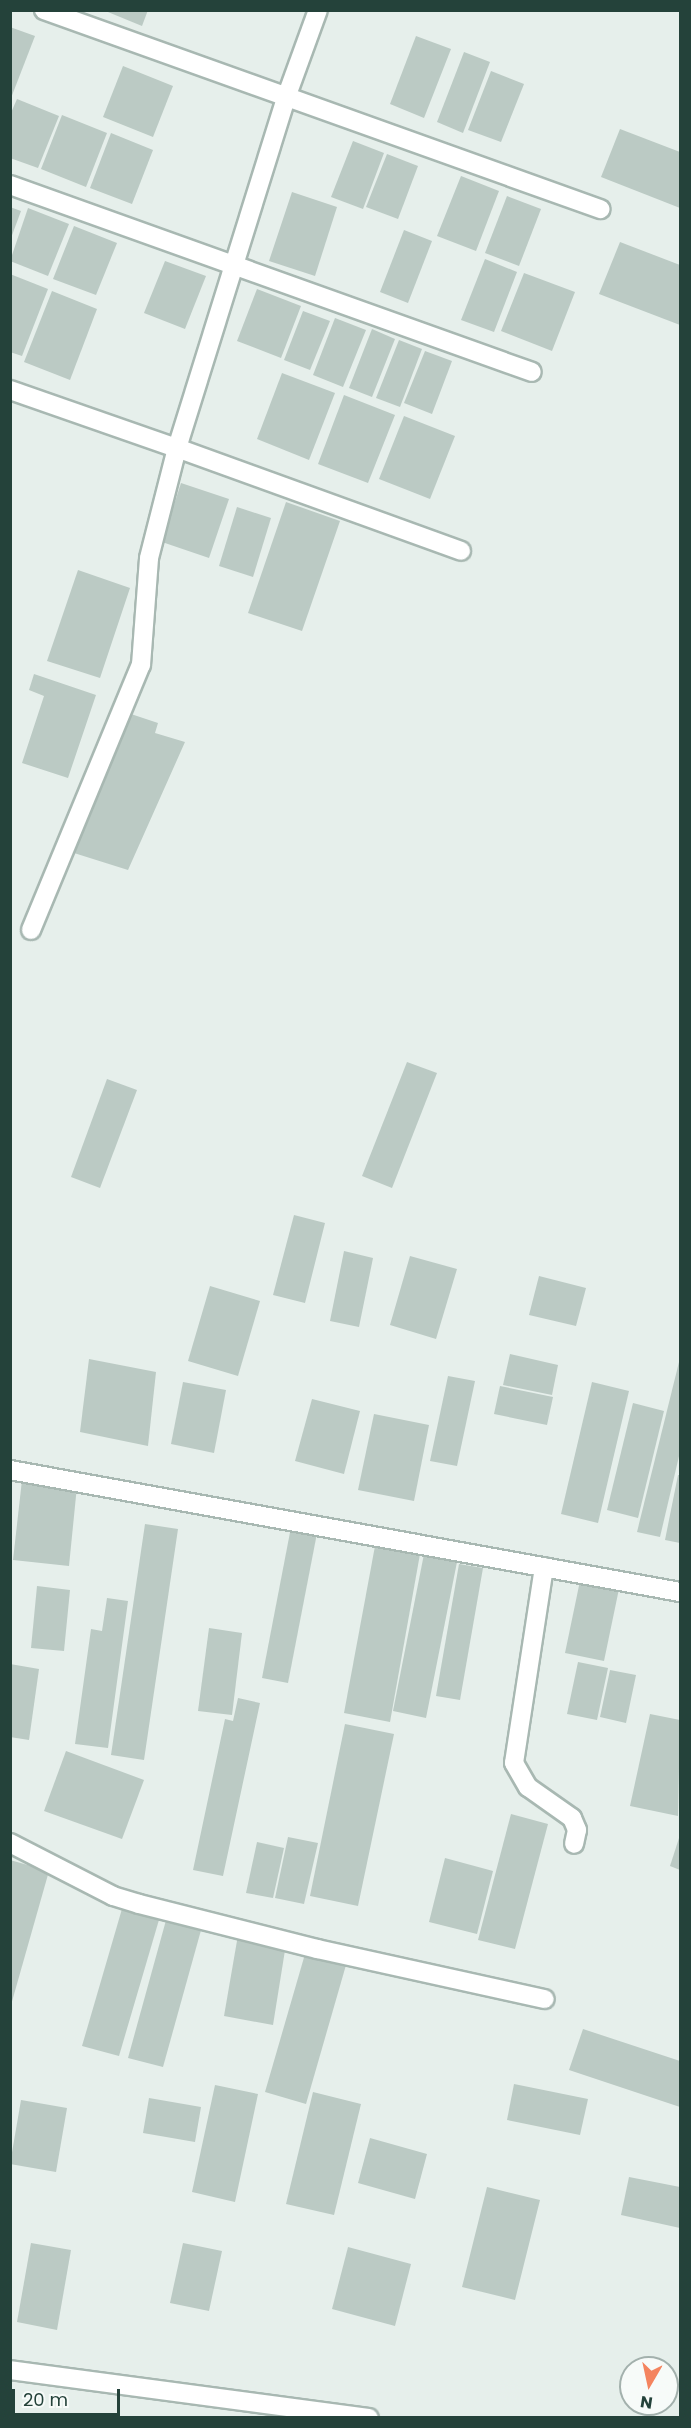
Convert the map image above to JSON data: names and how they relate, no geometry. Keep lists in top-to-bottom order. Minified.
{"scale_bar":"20 m","north":"bottom"}
